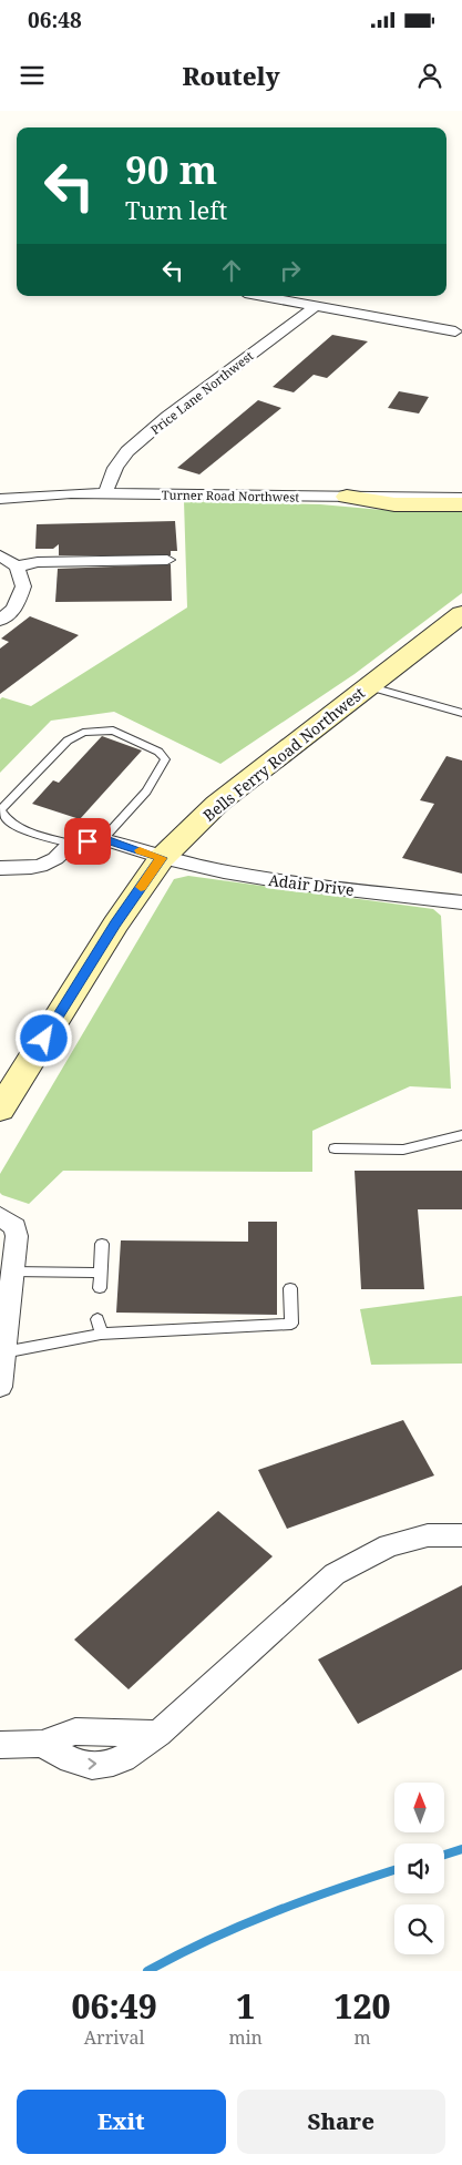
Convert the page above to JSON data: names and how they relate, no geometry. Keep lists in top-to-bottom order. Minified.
{"streets":{"main road":["Bells Ferry Road Northwest"],"street":["Price Lane Northwest","Turner Road Northwest","Adair Drive"]},"crossings":[["Price Lane Northwest","Turner Road Northwest"],["Bells Ferry Road Northwest","Adair Drive"]],"north":"top","page":{"status":"06:48","header":"Routely","turn":["90 m","Turn left"],"eta":["06:49","Arrival","1","min","120","m"],"buttons":["Exit","Share"]}}
